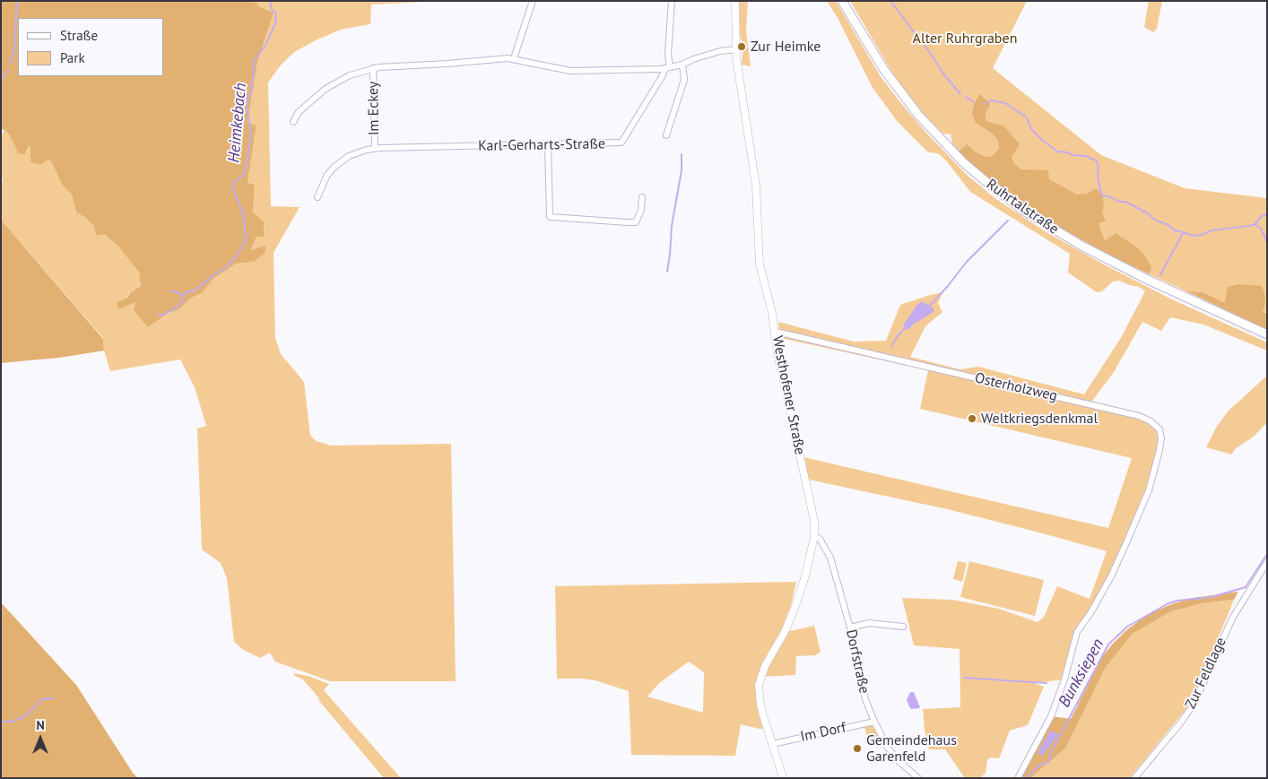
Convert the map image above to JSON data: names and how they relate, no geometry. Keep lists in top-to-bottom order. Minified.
{"streets":{"main road":["Ruhrtalstraße"],"street":["Im Eckey","Karl-Gerharts-Straße","Osterholzweg","Westhofener Straße","Dorfstraße","Zur Feldlage","Im Dorf"]},"crossings":[["Im Eckey","Karl-Gerharts-Straße"],["Osterholzweg","Westhofener Straße"],["Westhofener Straße","Dorfstraße"],["Westhofener Straße","Im Dorf"],["Dorfstraße","Im Dorf"]],"water":["Heimkebach","Bunksiepen"],"parks":["Alter Ruhrgraben"],"places":["Zur Heimke","Weltkriegsdenkmal","Gemeindehaus Garenfeld"],"legend":["Straße","Park"],"north":"top"}
